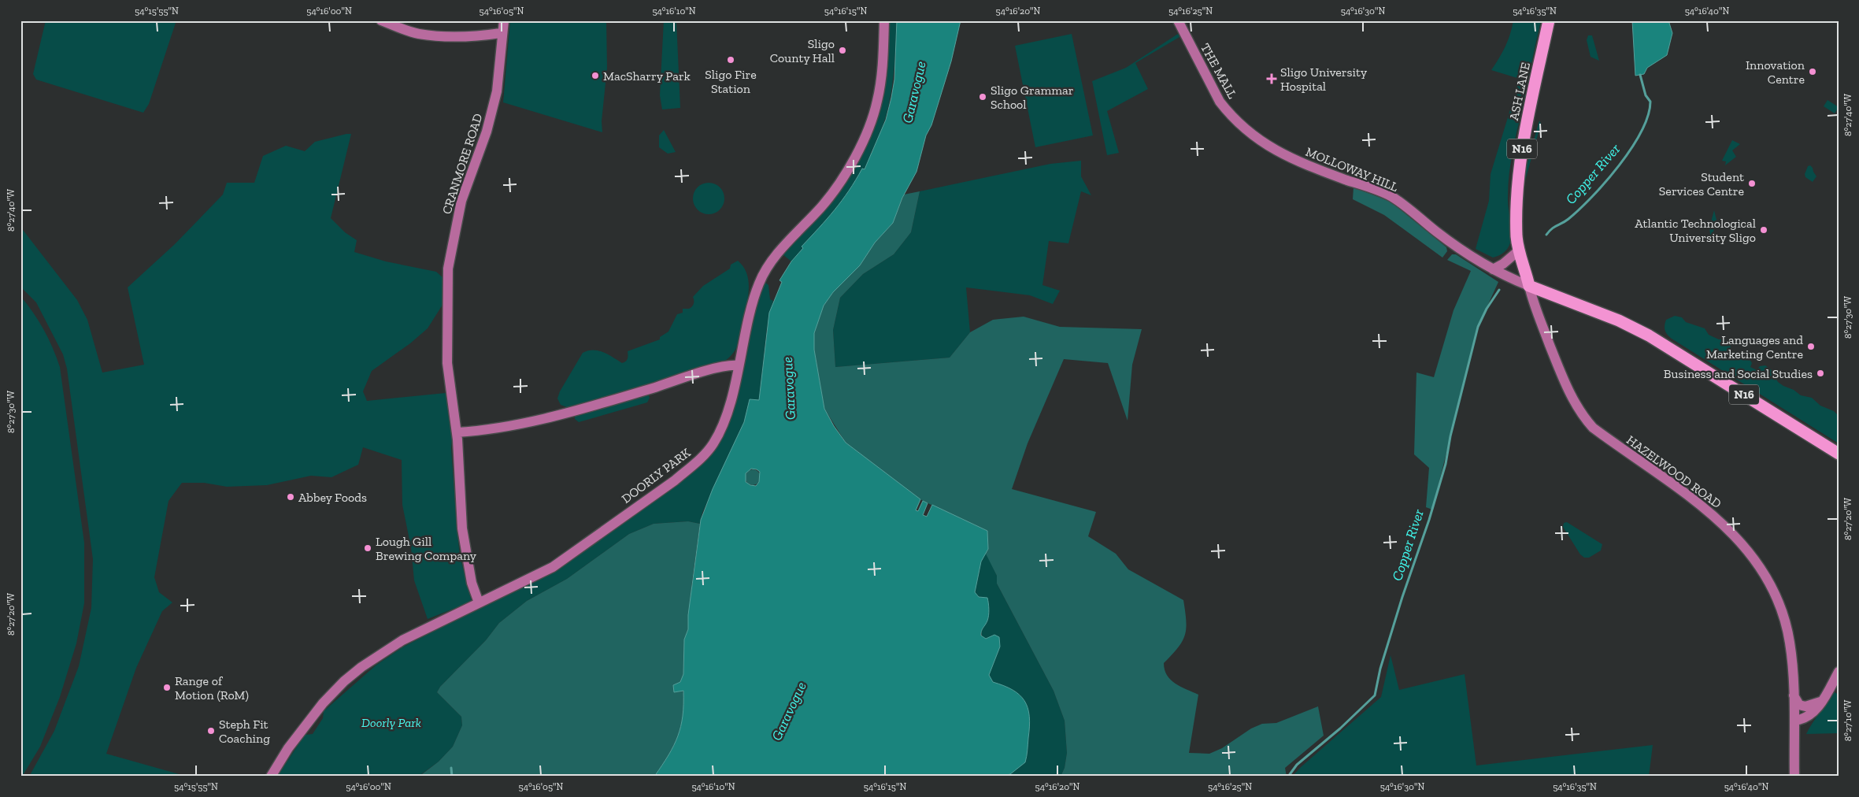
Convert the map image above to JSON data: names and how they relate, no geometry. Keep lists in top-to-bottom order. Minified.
{"streets":{"highway":["ASH LANE","N16"],"street":["THE MALL","CRANMORE ROAD","MOLLOWAY HILL","HAZELWOOD ROAD","DOORLY PARK"]},"crossings":[["THE MALL","MOLLOWAY HILL"],["ASH LANE","N16"],["ASH LANE","MOLLOWAY HILL"],["ASH LANE","HAZELWOOD ROAD"],["N16","MOLLOWAY HILL"],["N16","HAZELWOOD ROAD"],["MOLLOWAY HILL","HAZELWOOD ROAD"]],"water":["Garavogue","Copper River"],"parks":["Doorly Park"],"places":{"other":["Sligo County Hall","Sligo Fire Station","Innovation Centre","MacSharry Park","Sligo Grammar School","Student Services Centre","Atlantic Technological University Sligo","Languages and Marketing Centre","Business and Social Studies","Abbey Foods","Lough Gill Brewing Company","Range of Motion (RoM)","Steph Fit Coaching"],"health":["Sligo University Hospital"]},"coordinates":["54°15'55\"N","54°16'00\"N","54°16'05\"N","54°16'10\"N","54°16'15\"N","54°16'20\"N","54°16'25\"N","54°16'30\"N","54°16'35\"N","54°16'40\"N","8°27'40\"W","8°27'30\"W","8°27'20\"W","8°27'10\"W"]}
